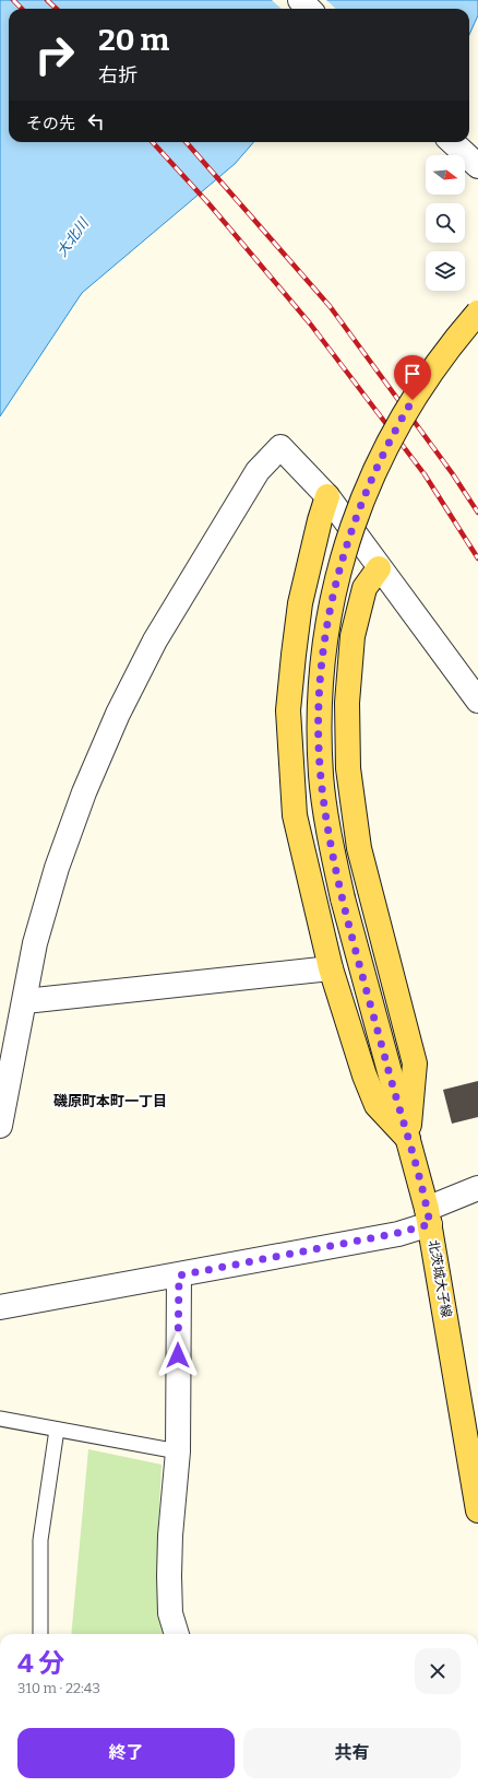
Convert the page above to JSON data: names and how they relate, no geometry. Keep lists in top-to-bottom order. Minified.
{"streets":{"main road":["北茨城大子線"]},"districts":["磯原町本町一丁目"],"water":["大北川"],"north":"right","page":{"turn":["20 m","右折"],"then":"その先","heading":["4 分","310 m · 22:43"],"buttons":["終了","共有"]}}
